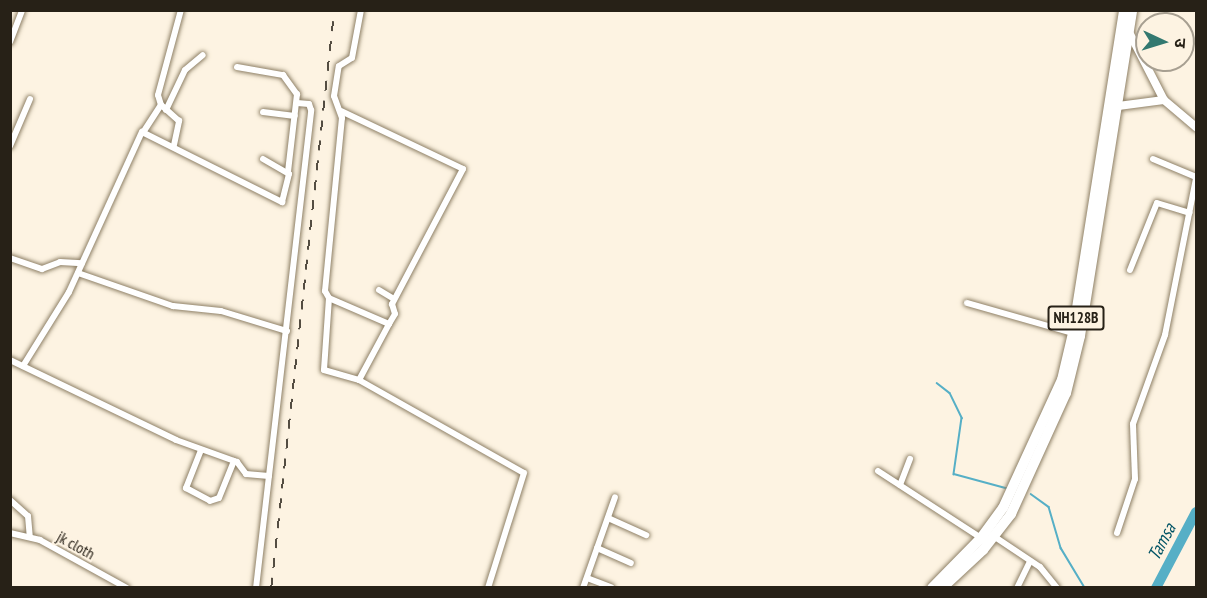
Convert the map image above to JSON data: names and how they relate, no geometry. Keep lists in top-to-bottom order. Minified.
{"streets":{"highway":["NH128B"],"street":["jk cloth"]},"water":["Tamsa"],"north":"right"}
